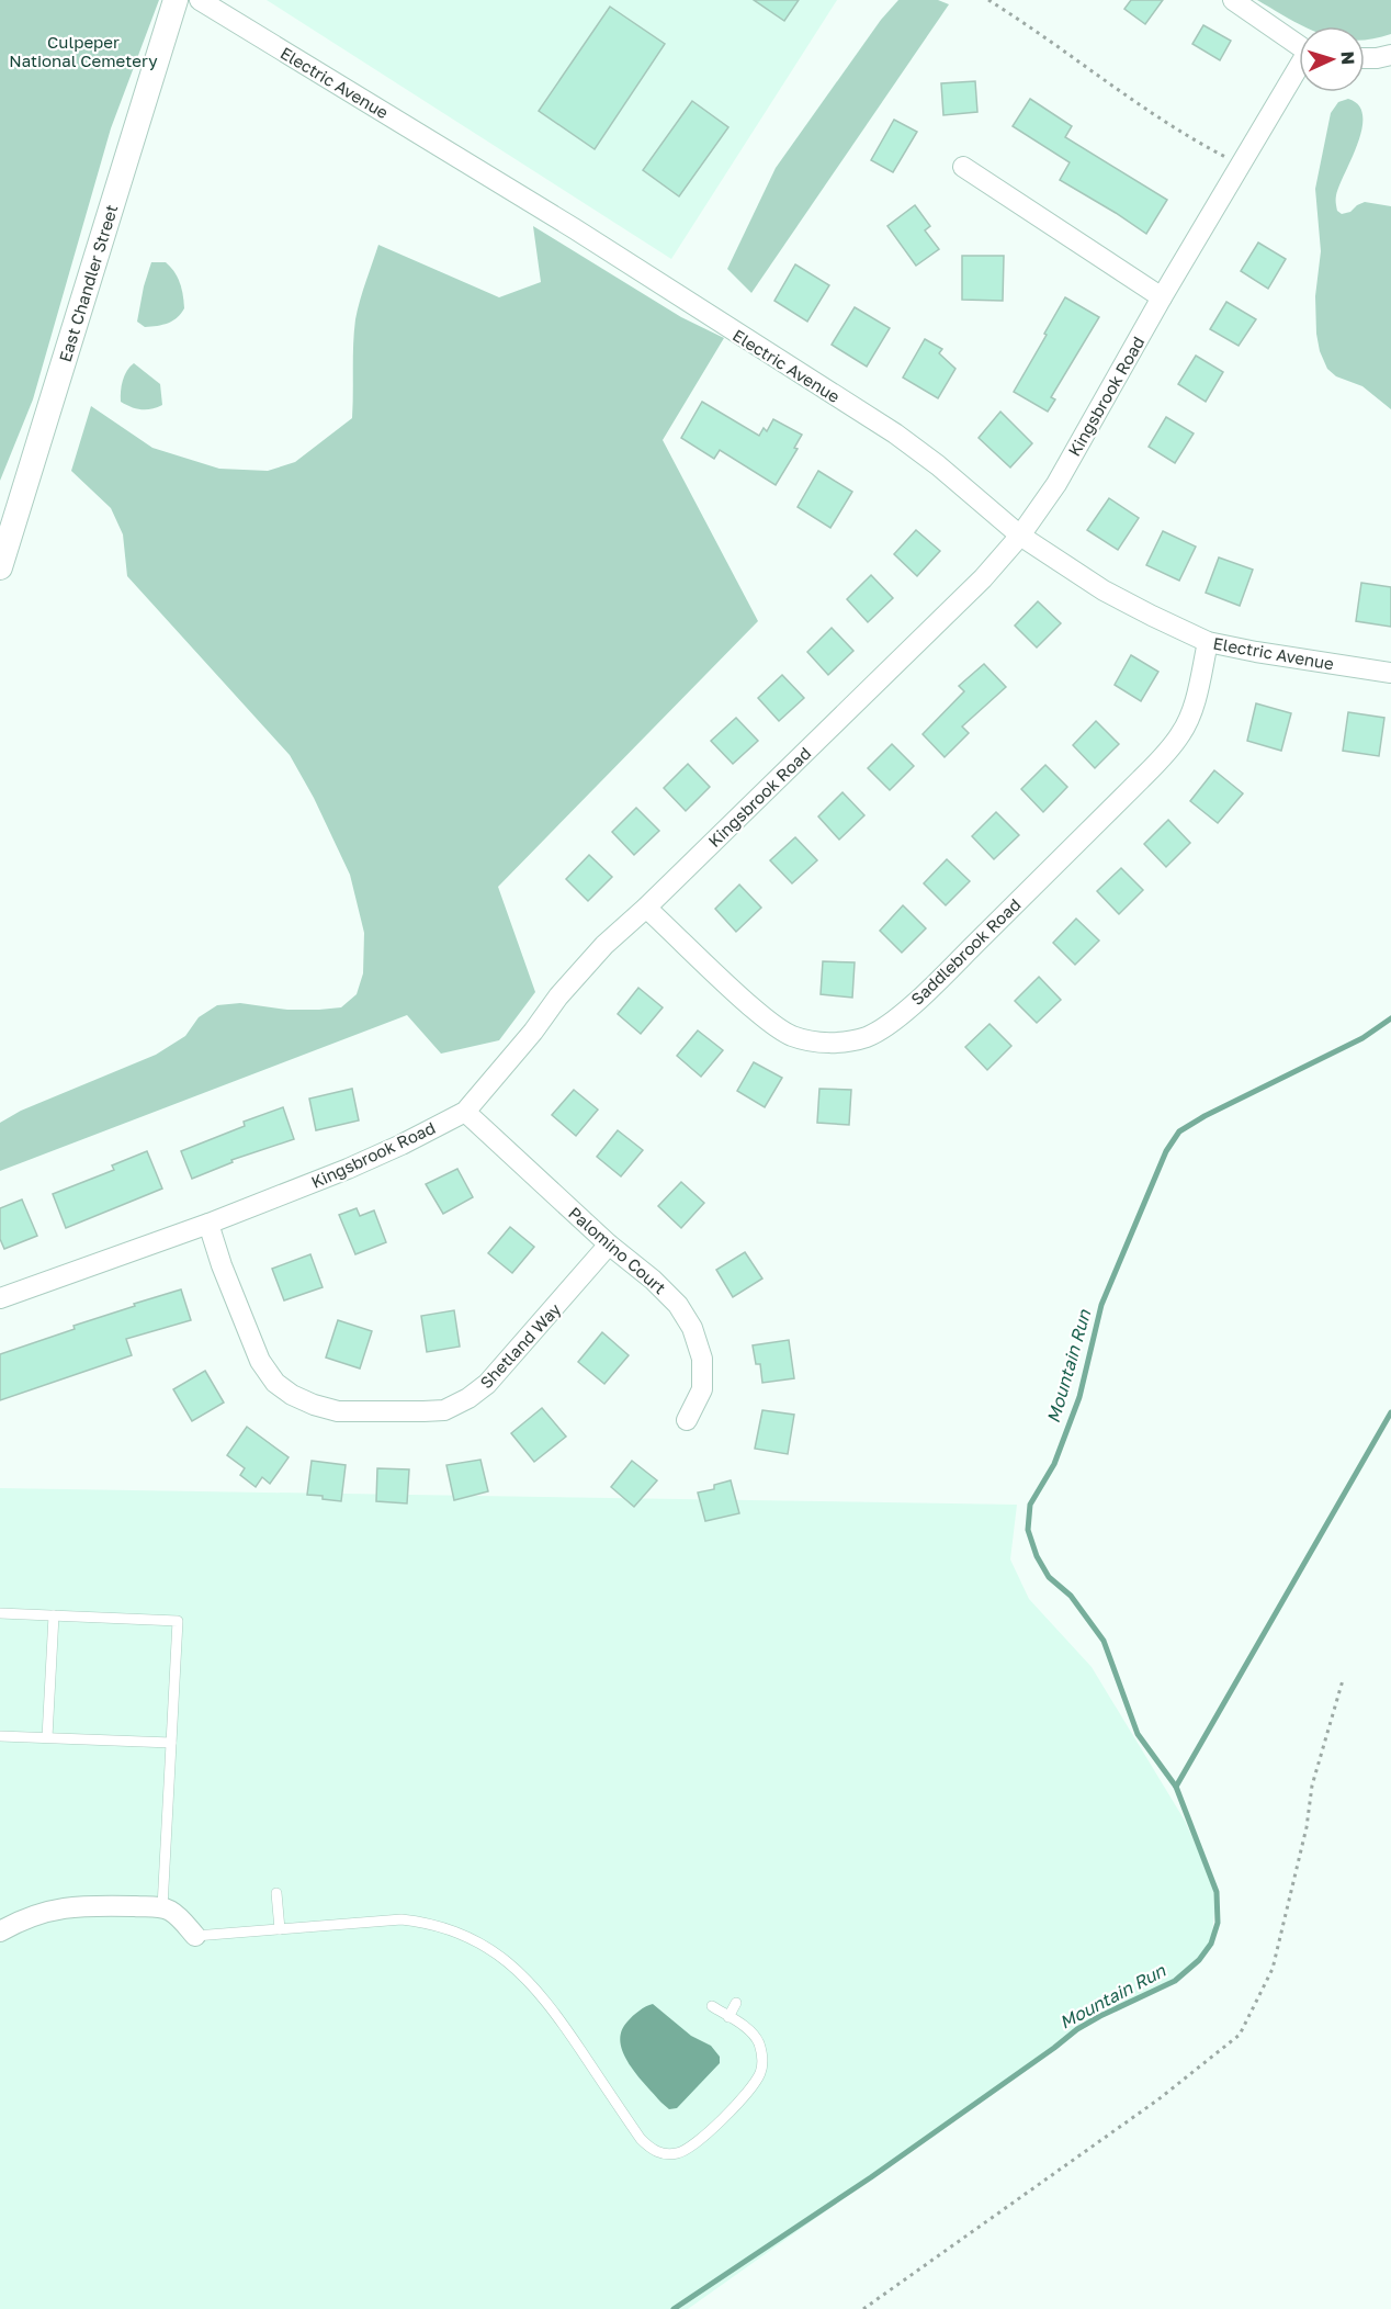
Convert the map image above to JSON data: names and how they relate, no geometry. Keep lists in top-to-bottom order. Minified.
{"streets":{"street":["Electric Avenue","East Chandler Street","Kingsbrook Road","Saddlebrook Road","Palomino Court","Shetland Way"]},"crossings":[["Electric Avenue","Kingsbrook Road"],["Electric Avenue","Saddlebrook Road"],["Kingsbrook Road","Saddlebrook Road"],["Kingsbrook Road","Palomino Court"],["Kingsbrook Road","Shetland Way"],["Palomino Court","Shetland Way"]],"water":["Mountain Run"],"parks":["Culpeper National Cemetery"],"north":"right"}
